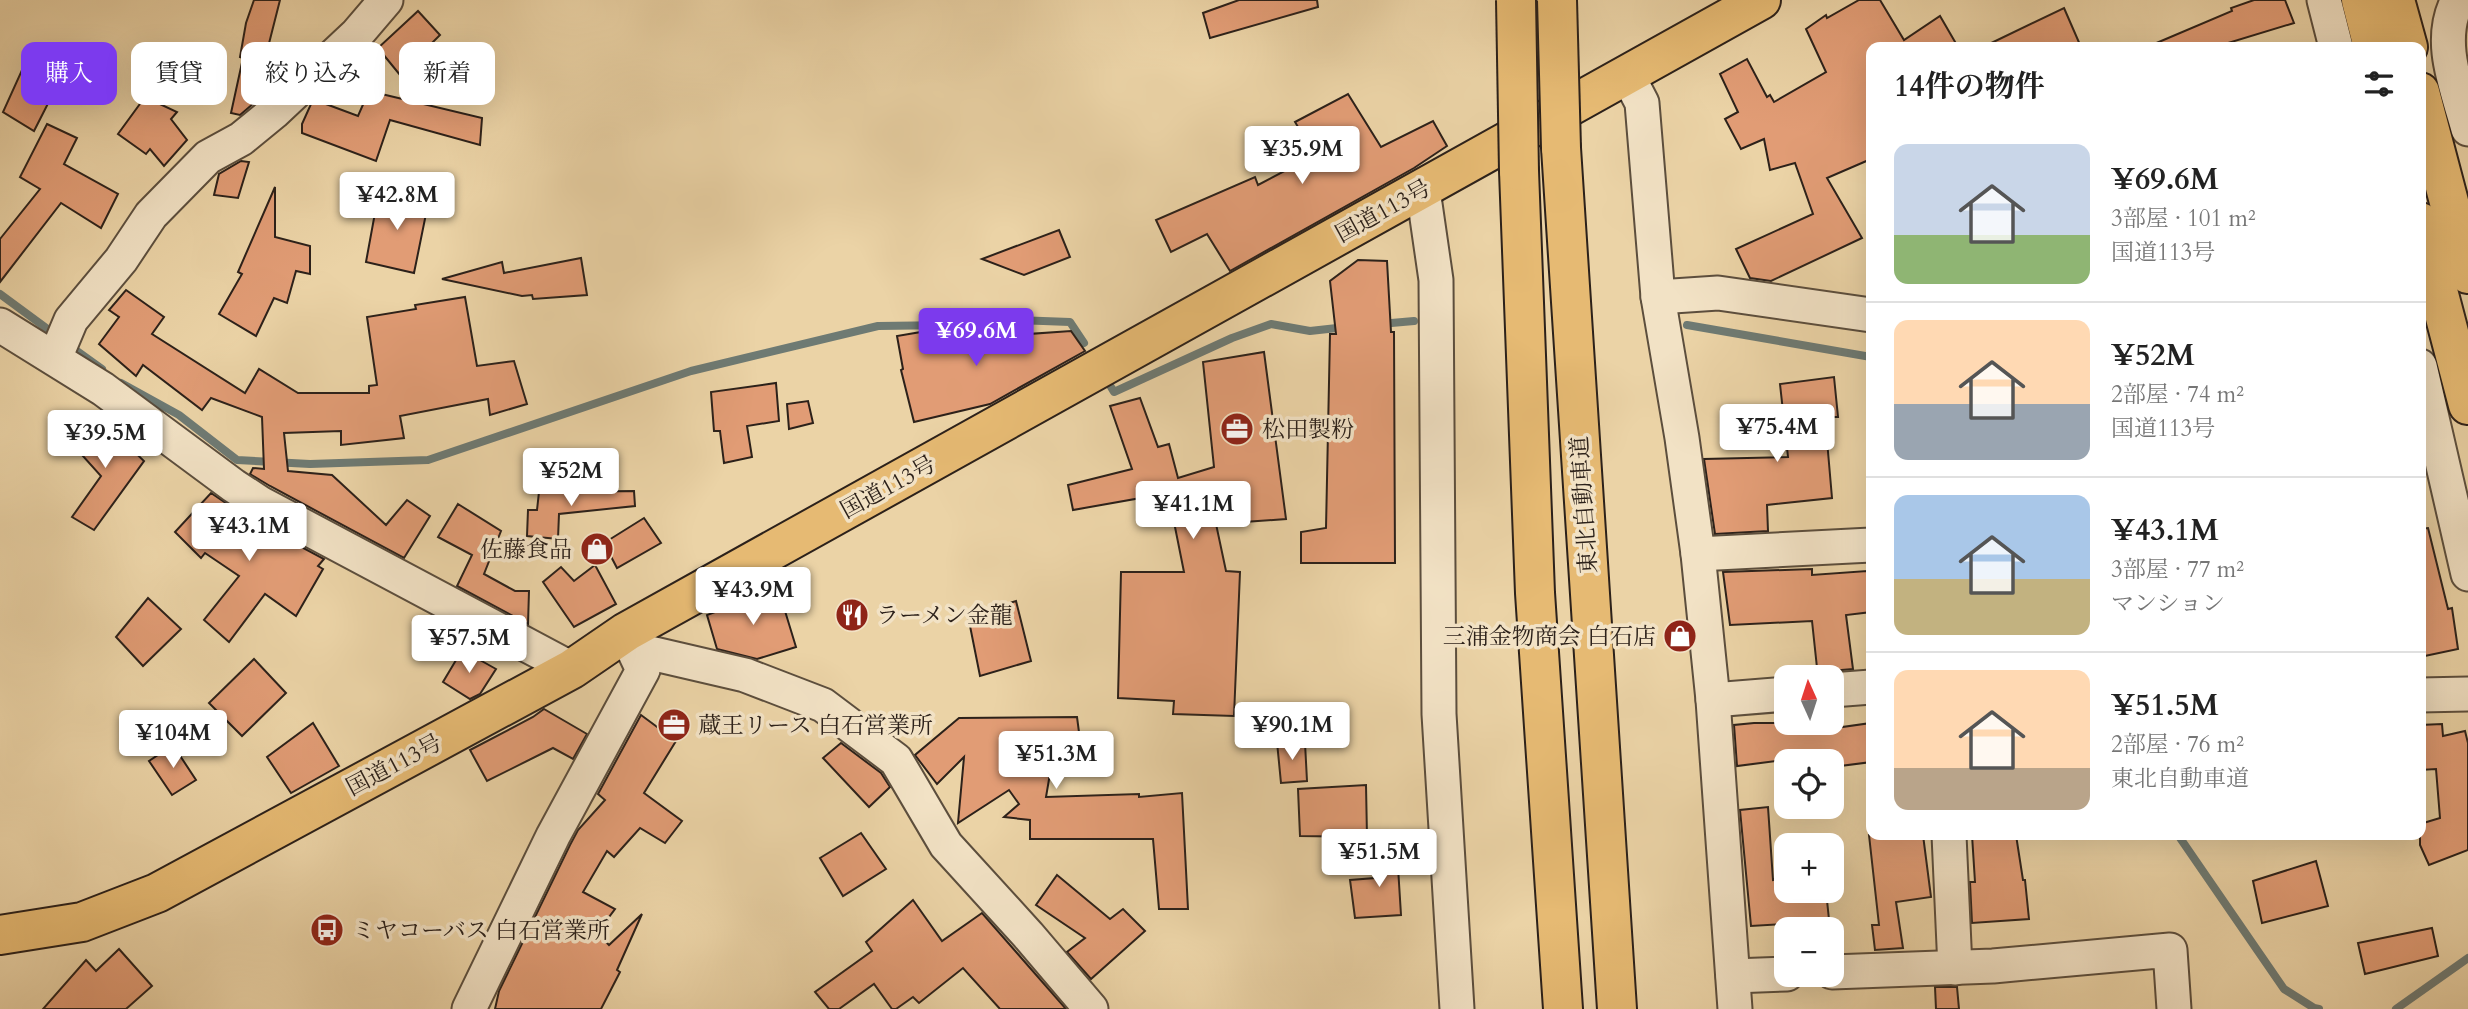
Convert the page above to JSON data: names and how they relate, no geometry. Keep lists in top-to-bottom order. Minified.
{"streets":{"highway":["国道113号","東北自動車道"]},"places":{"office":["松田製粉","蔵王リース 白石営業所"],"shop":["佐藤食品","三浦金物商会 白石店"],"restaurant":["ラーメン金龍"],"bus stop":["ミヤコーバス 白石営業所"]},"north":"top","page":{"chip":["購入","賃貸","絞り込み","新着"],"heading":"14件の物件","price":["¥35.9M","¥42.8M","¥69.6M","¥75.4M","¥39.5M","¥52M","¥41.1M","¥43.1M","¥43.9M","¥57.5M","¥90.1M","¥104M","¥51.3M","¥51.5M"],"list":[{"name":"¥69.6M","note":"3部屋 · 101 m² · 国道113号"},{"name":"¥52M","note":"2部屋 · 74 m² · 国道113号"},{"name":"¥43.1M","note":"3部屋 · 77 m² · マンション"},{"name":"¥51.5M","note":"2部屋 · 76 m² · 東北自動車道"}],"map_buttons":["+","−"]}}
